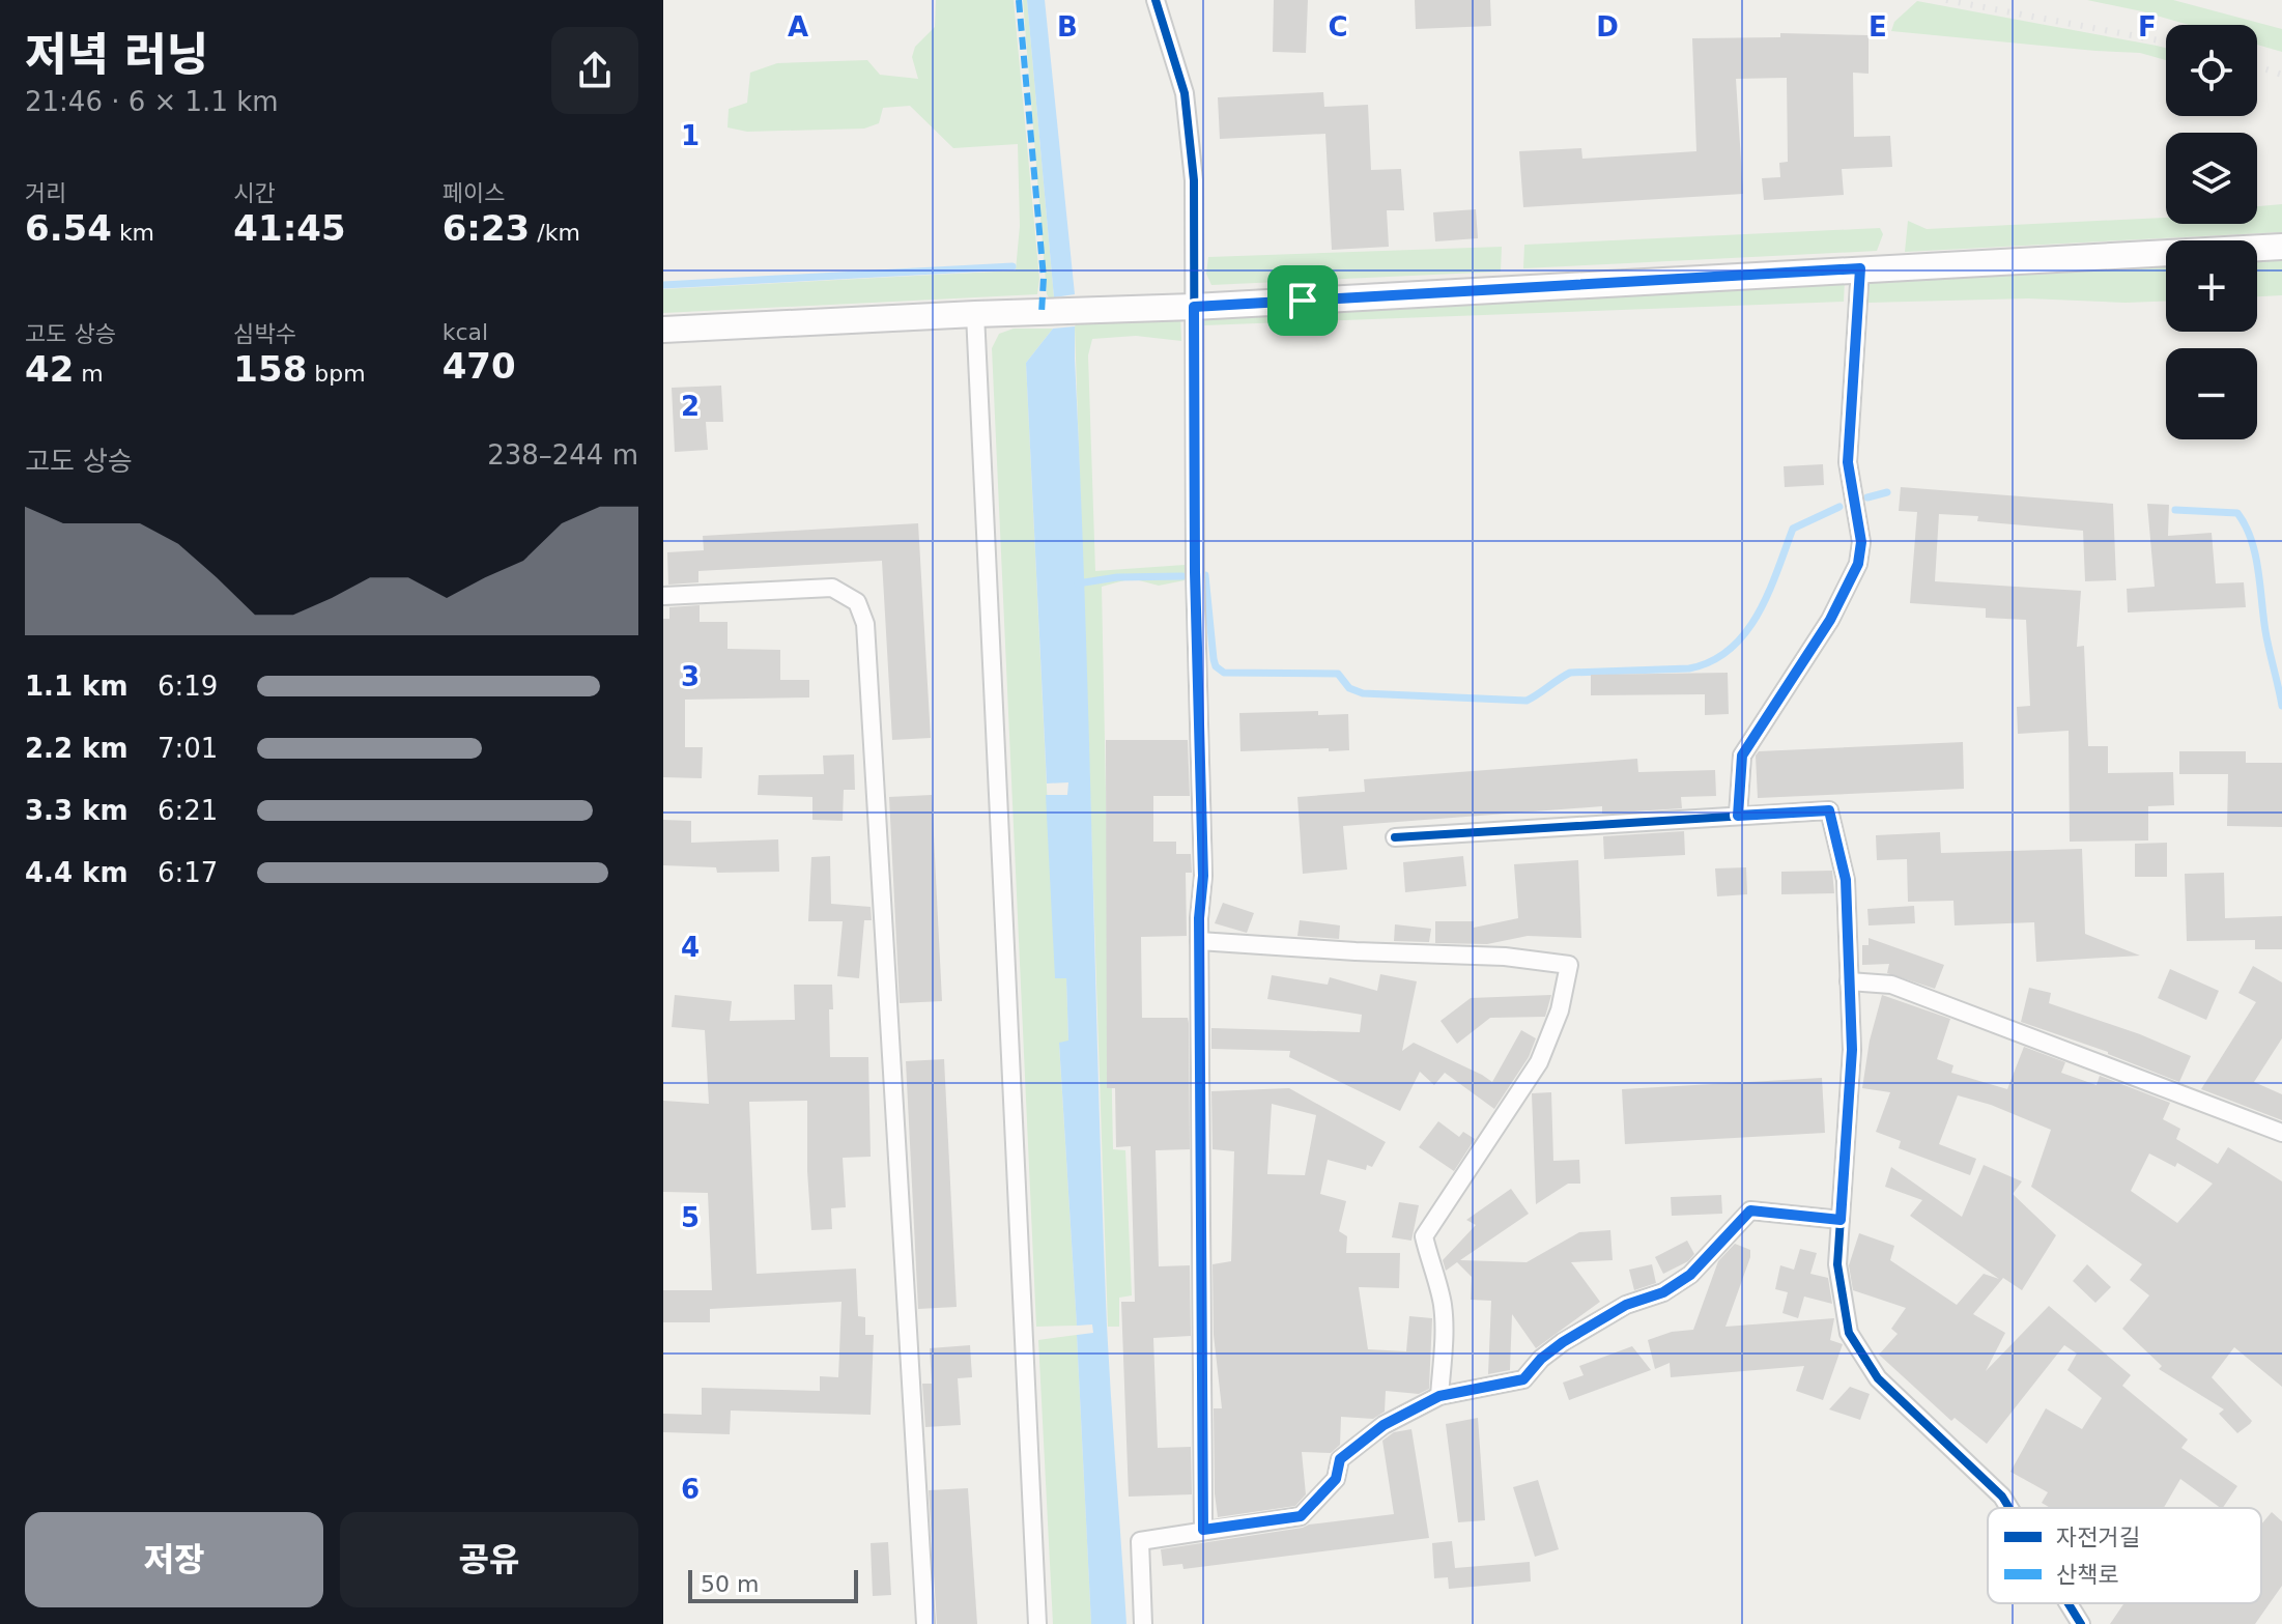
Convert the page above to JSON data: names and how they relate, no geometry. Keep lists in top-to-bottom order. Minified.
{"legend":["자전거길","산책로"],"scale_bar":"50 m","page":{"heading":["저녁 러닝","21:46 · 6 × 1.1 km"],"map_buttons":["+","−"],"stats":[["거리","6.54 km"],["시간","41:45"],["페이스","6:23 /km"],["고도 상승","42 m"],["심박수","158 bpm"],["kcal","470"]],"chart":["고도 상승","238–244 m"],"list":[{"name":"1.1 km","note":"6:19"},{"name":"2.2 km","note":"7:01"},{"name":"3.3 km","note":"6:21"},{"name":"4.4 km","note":"6:17"}],"buttons":["저장","공유"],"scale":"50 m"},"grid":{"columns":["A","B","C","D","E","F"],"rows":["1","2","3","4","5","6"]}}
